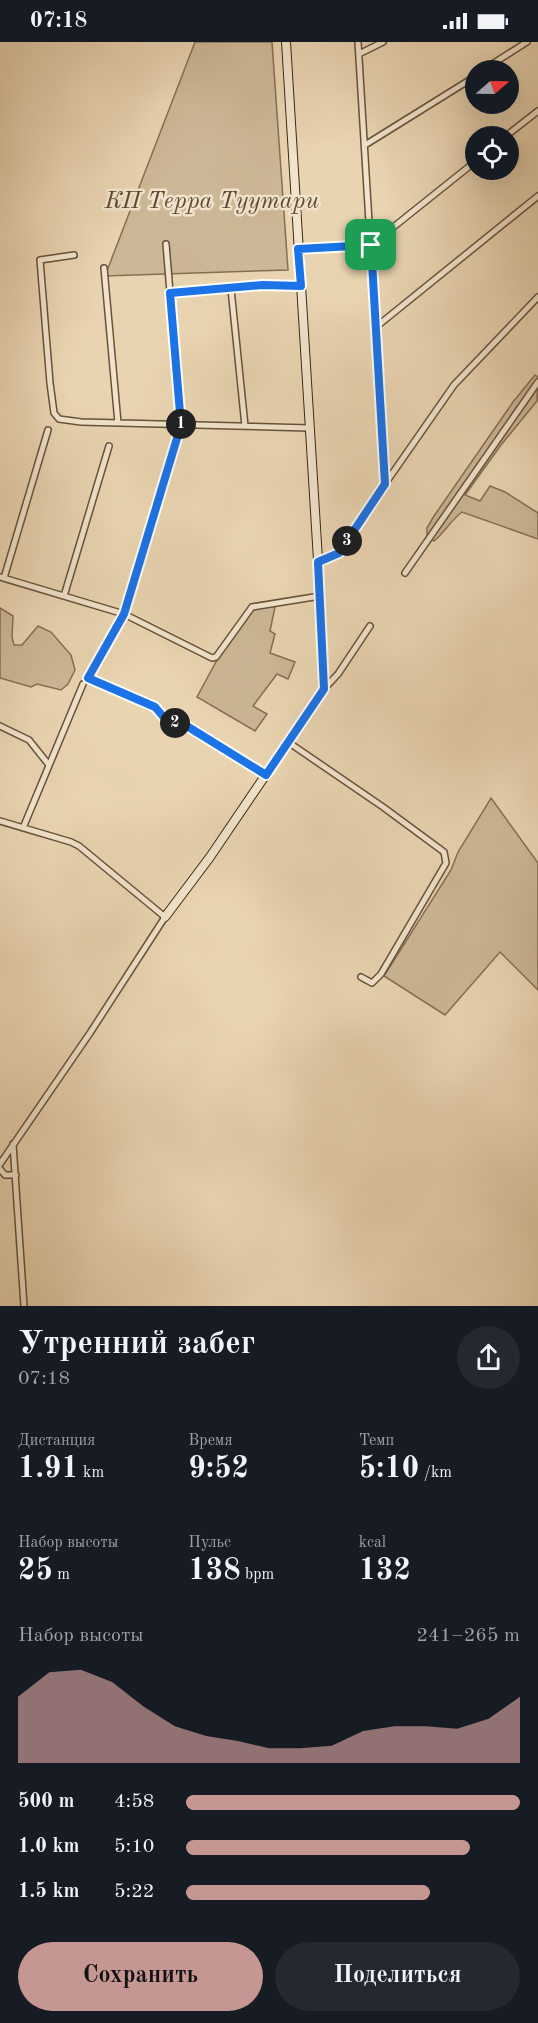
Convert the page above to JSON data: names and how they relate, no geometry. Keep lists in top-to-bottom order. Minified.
{"parks":["КП Терра Туутари"],"north":"right","page":{"status":"07:18","pins":["1","3","2"],"heading":["Утренний забег","07:18"],"stats":[["Дистанция","1.91 km"],["Время","9:52"],["Темп","5:10 /km"],["Набор высоты","25 m"],["Пульс","138 bpm"],["kcal","132"]],"chart":["Набор высоты","241–265 m"],"list":[{"name":"500 m","note":"4:58"},{"name":"1.0 km","note":"5:10"},{"name":"1.5 km","note":"5:22"}],"buttons":["Сохранить","Поделиться"]}}
